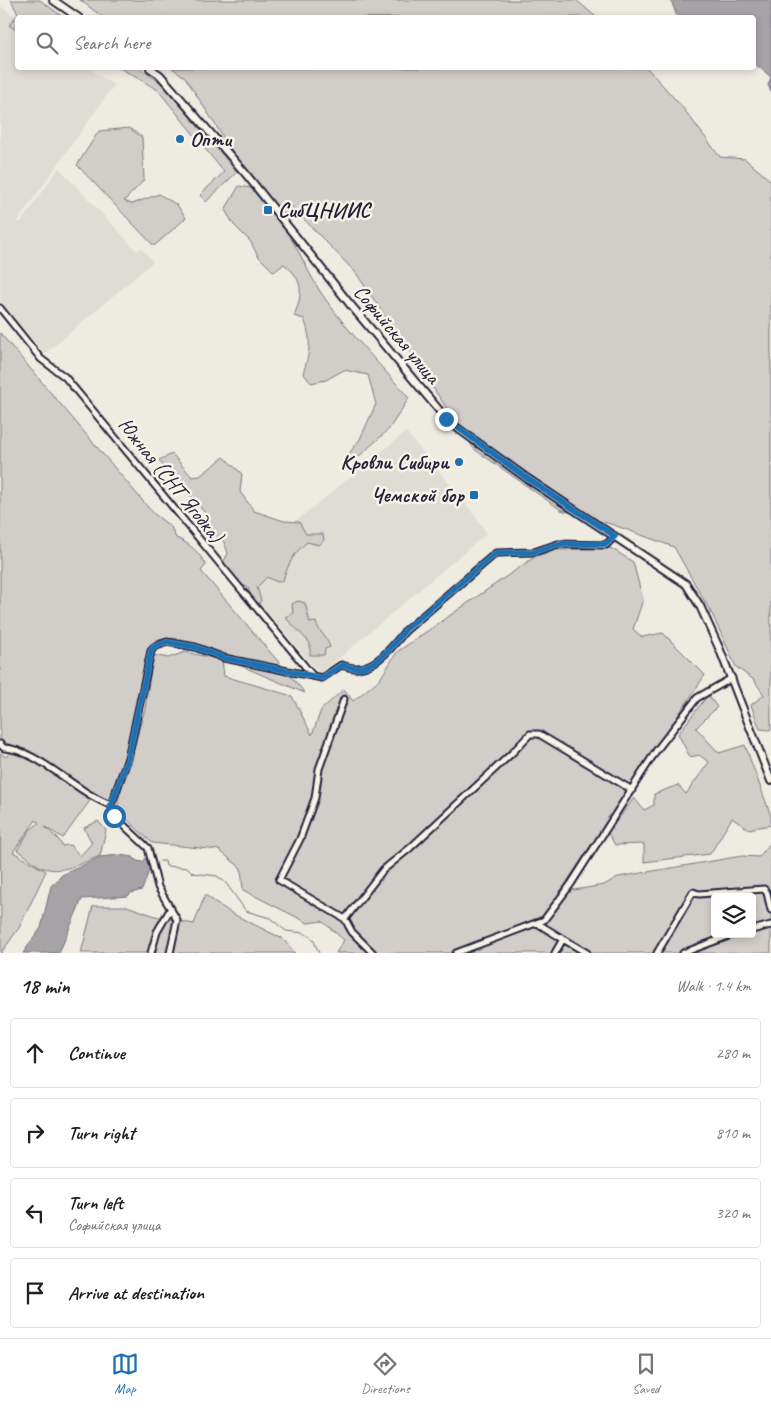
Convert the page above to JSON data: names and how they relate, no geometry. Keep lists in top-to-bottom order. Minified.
{"streets":{"main road":["Софийская улица"],"street":["Южная (СНТ Ягодка)"]},"places":{"other":["Опти","Кровли Сибири"],"transit":["СибЦНИИС","Чемской бор"]},"page":{"search":"Search here","heading":["18 min","Walk · 1.4 km"],"list":[["Continue","280 m"],["Turn right","810 m"],["Turn left","Софийская улица","320 m"],"Arrive at destination"],"nav":["Map","Directions","Saved"]}}
